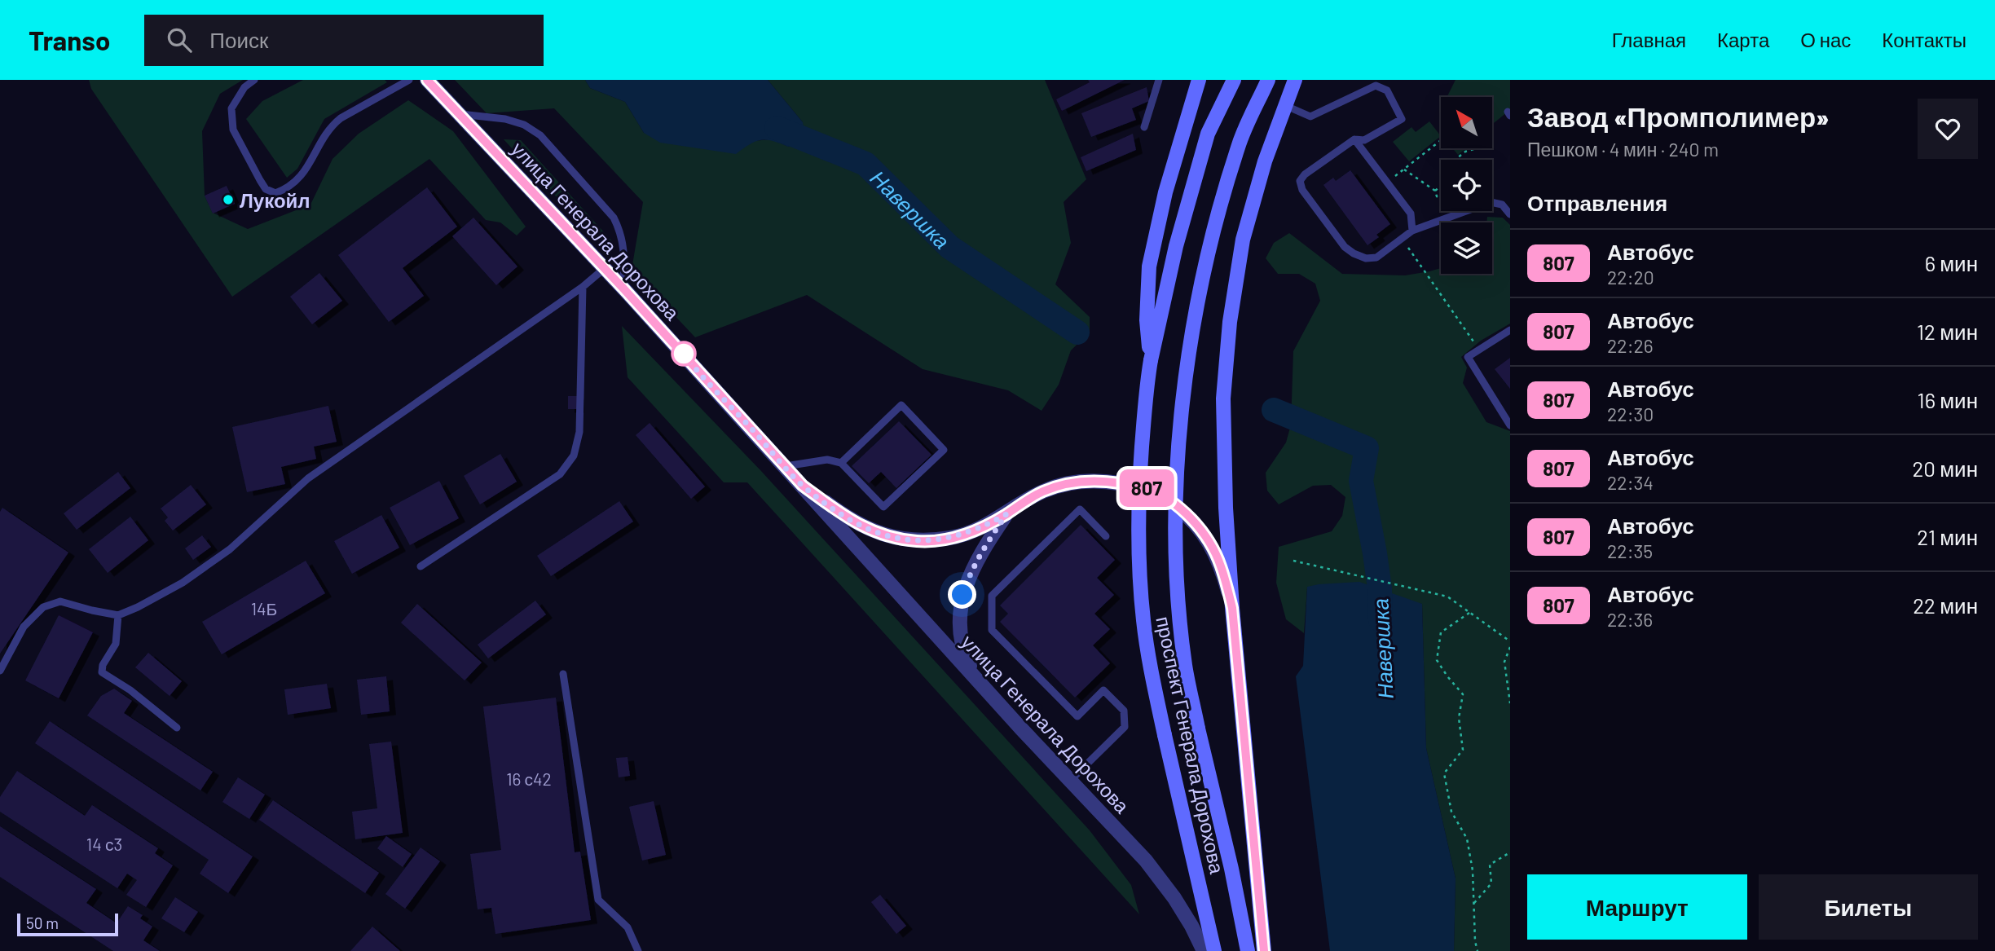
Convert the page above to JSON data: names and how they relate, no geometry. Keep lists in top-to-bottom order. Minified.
{"streets":{"main road":["проспект Генерала Дорохова"],"street":["улица Генерала Дорохова"]},"water":["Навершка"],"places":["Лукойл"],"lines":["bus line 807"],"house_numbers":["14Б","16 с42","14 с3"],"scale_bar":"50 m","north":"top left","page":{"header":"Transo","search":"Поиск","nav":["Главная","Карта","О нас","Контакты"],"on_map":"807","heading":[["Завод «Промполимер»","Пешком · 4 мин · 240 m"],"Отправления"],"list":[{"mark":"807","name":"Автобус","note":"22:20","value":"6 мин"},{"mark":"807","name":"Автобус","note":"22:26","value":"12 мин"},{"mark":"807","name":"Автобус","note":"22:30","value":"16 мин"},{"mark":"807","name":"Автобус","note":"22:34","value":"20 мин"},{"mark":"807","name":"Автобус","note":"22:35","value":"21 мин"},{"mark":"807","name":"Автобус","note":"22:36","value":"22 мин"}],"buttons":["Маршрут","Билеты"],"scale":"50 m"}}
